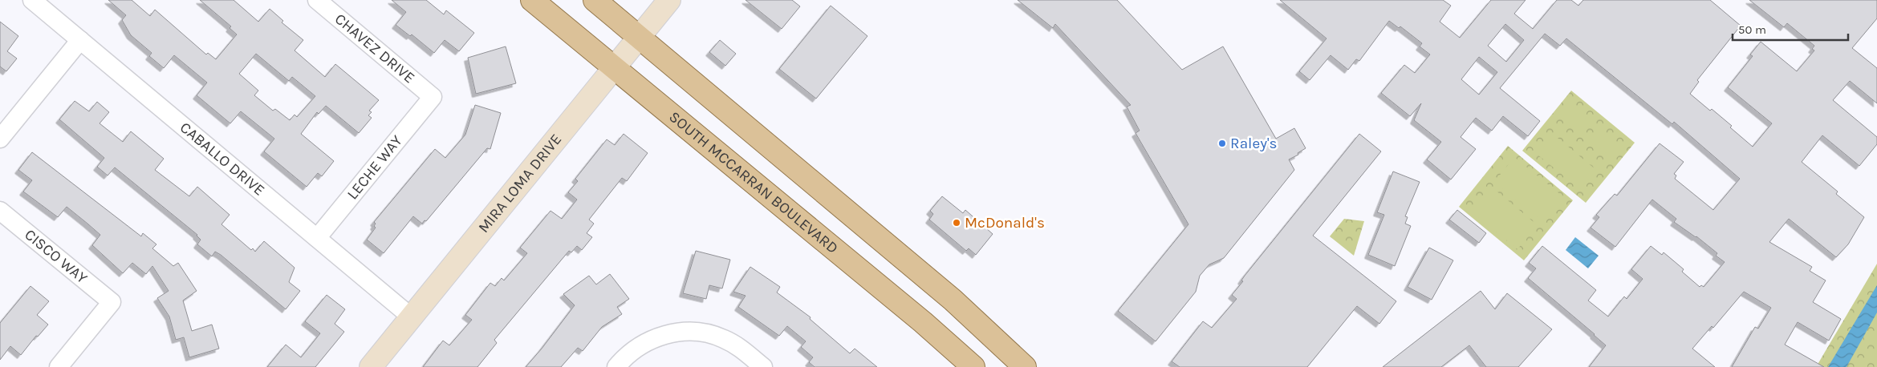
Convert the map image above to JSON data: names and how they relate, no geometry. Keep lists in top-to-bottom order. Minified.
{"streets":{"main road":["SOUTH MCCARRAN BOULEVARD"],"street":["CHAVEZ DRIVE","CABALLO DRIVE","LECHE WAY","MIRA LOMA DRIVE","CISCO WAY"]},"crossings":[["CHAVEZ DRIVE","LECHE WAY"],["CABALLO DRIVE","LECHE WAY"],["CABALLO DRIVE","MIRA LOMA DRIVE"],["SOUTH MCCARRAN BOULEVARD","MIRA LOMA DRIVE"]],"places":["Raley's","McDonald's"],"scale_bar":"50 m"}
